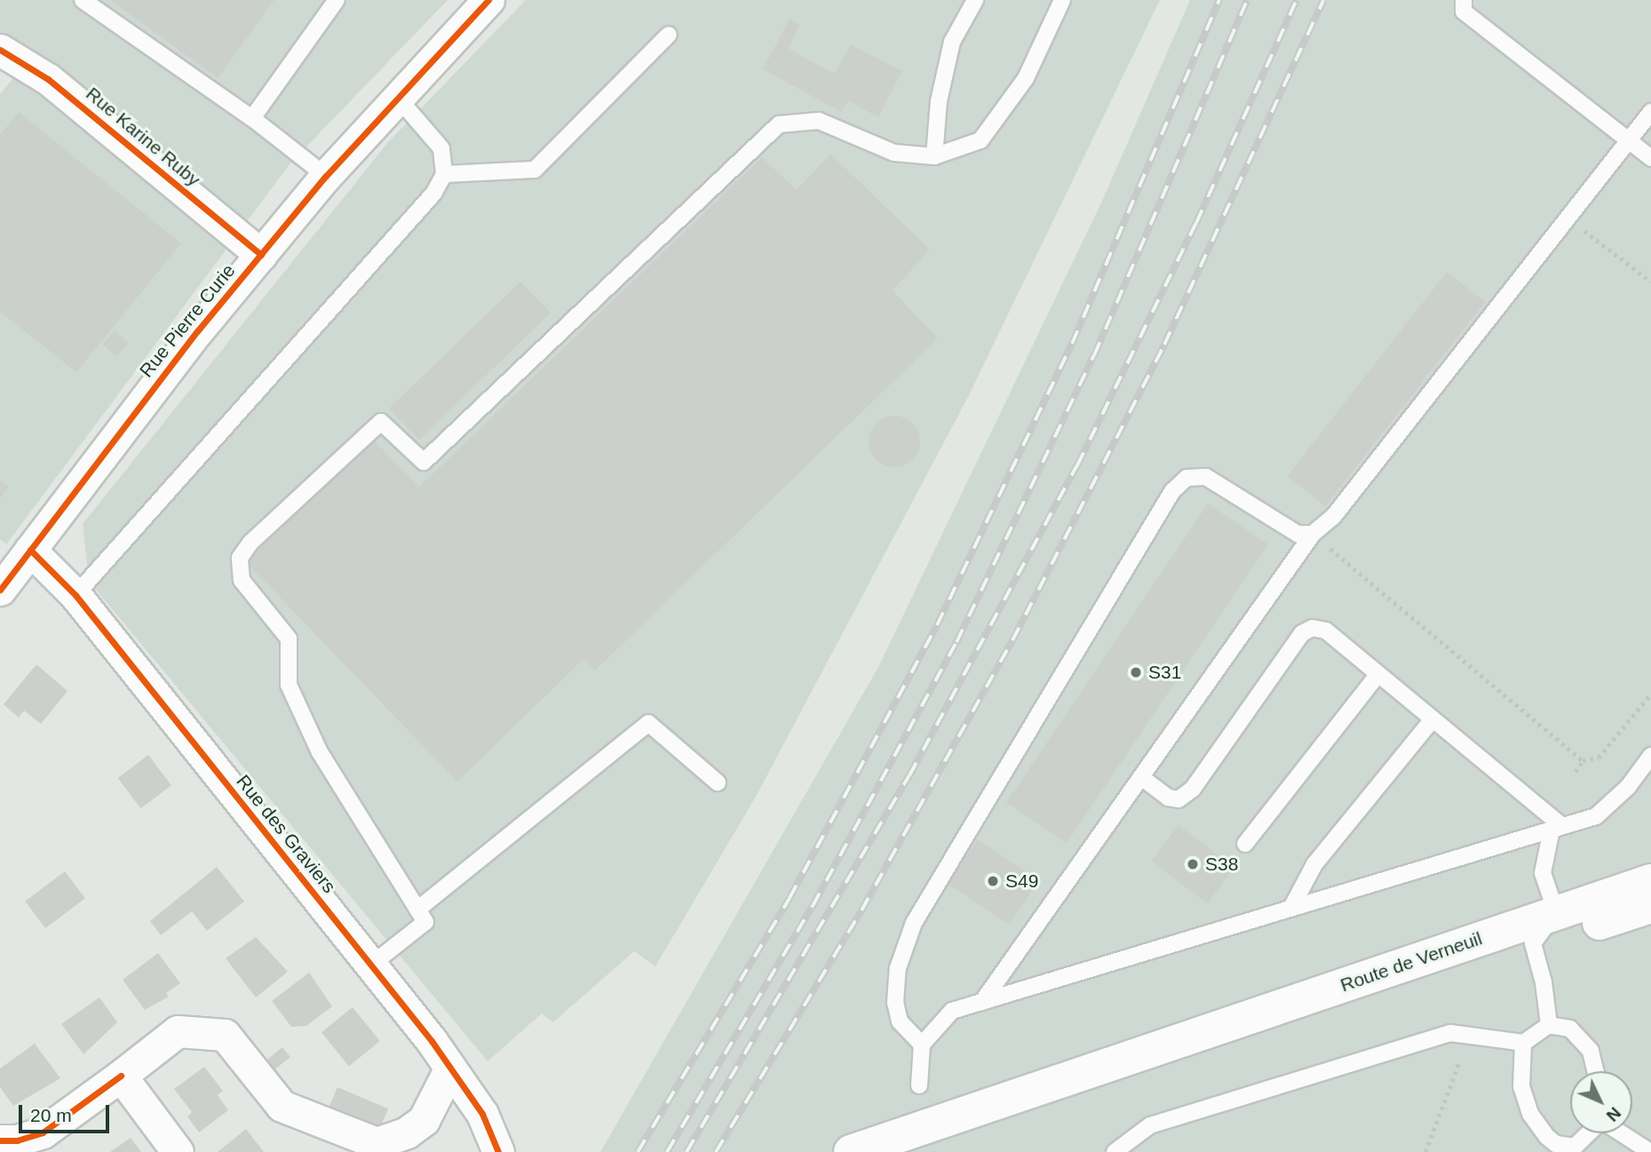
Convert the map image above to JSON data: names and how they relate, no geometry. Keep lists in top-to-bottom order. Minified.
{"streets":{"main road":["Route de Verneuil"],"street":["Rue Karine Ruby","Rue Pierre Curie","Rue des Graviers"]},"crossings":[["Rue Karine Ruby","Rue Pierre Curie"],["Rue Pierre Curie","Rue des Graviers"]],"places":["S31","S38","S49"],"scale_bar":"20 m","north":"bottom right"}
